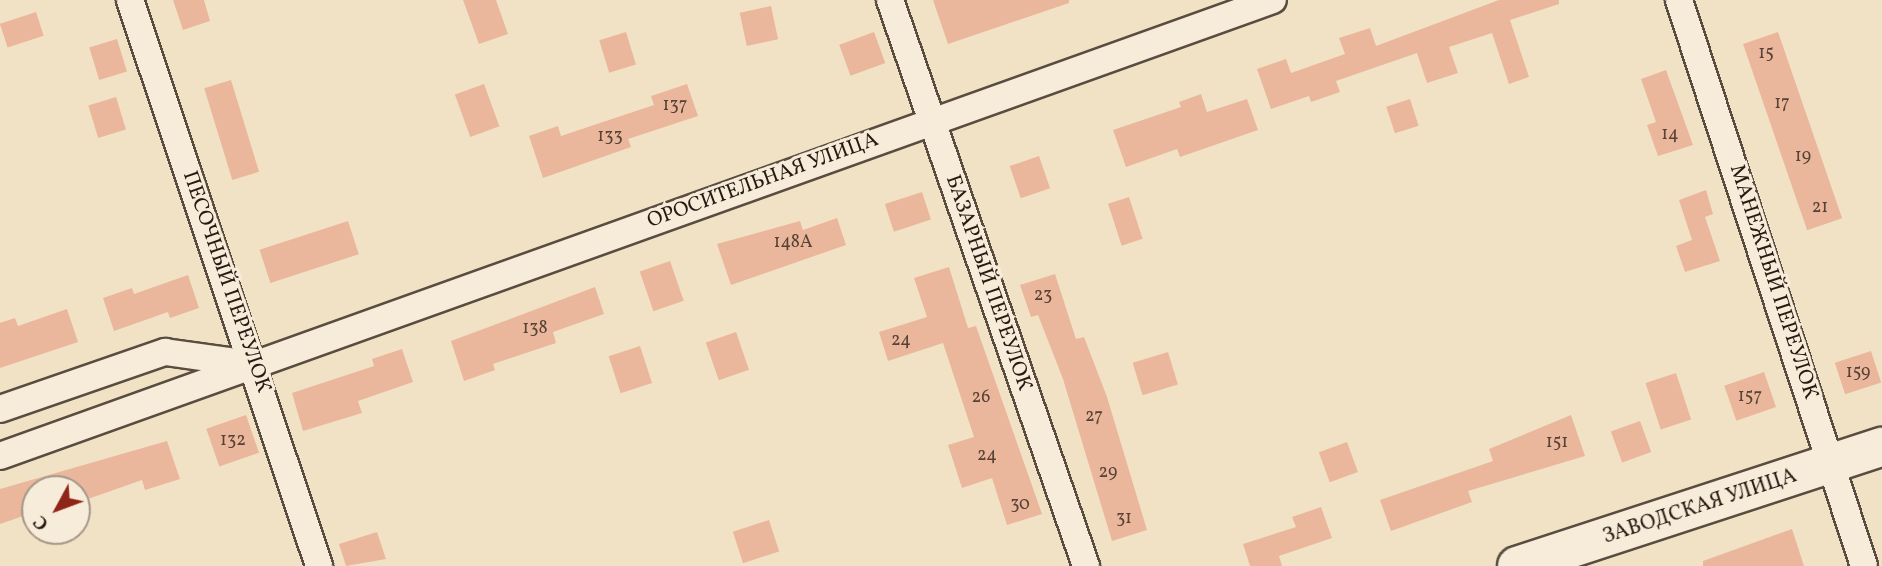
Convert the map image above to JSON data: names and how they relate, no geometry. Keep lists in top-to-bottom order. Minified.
{"streets":{"main road":["ЗАВОДСКАЯ УЛИЦА"],"street":["ОРОСИТЕЛЬНАЯ УЛИЦА","ПЕСОЧНЫЙ ПЕРЕУЛОК","МАНЕЖНЫЙ ПЕРЕУЛОК","БАЗАРНЫЙ ПЕРЕУЛОК"]},"crossings":[["ОРОСИТЕЛЬНАЯ УЛИЦА","ПЕСОЧНЫЙ ПЕРЕУЛОК"],["ОРОСИТЕЛЬНАЯ УЛИЦА","БАЗАРНЫЙ ПЕРЕУЛОК"],["МАНЕЖНЫЙ ПЕРЕУЛОК","ЗАВОДСКАЯ УЛИЦА"]],"house_numbers":["15","17","137","14","133","19","21","148А","23","138","24","159","157","26","27","132","151","24","29","30","31"],"north":"bottom left"}
